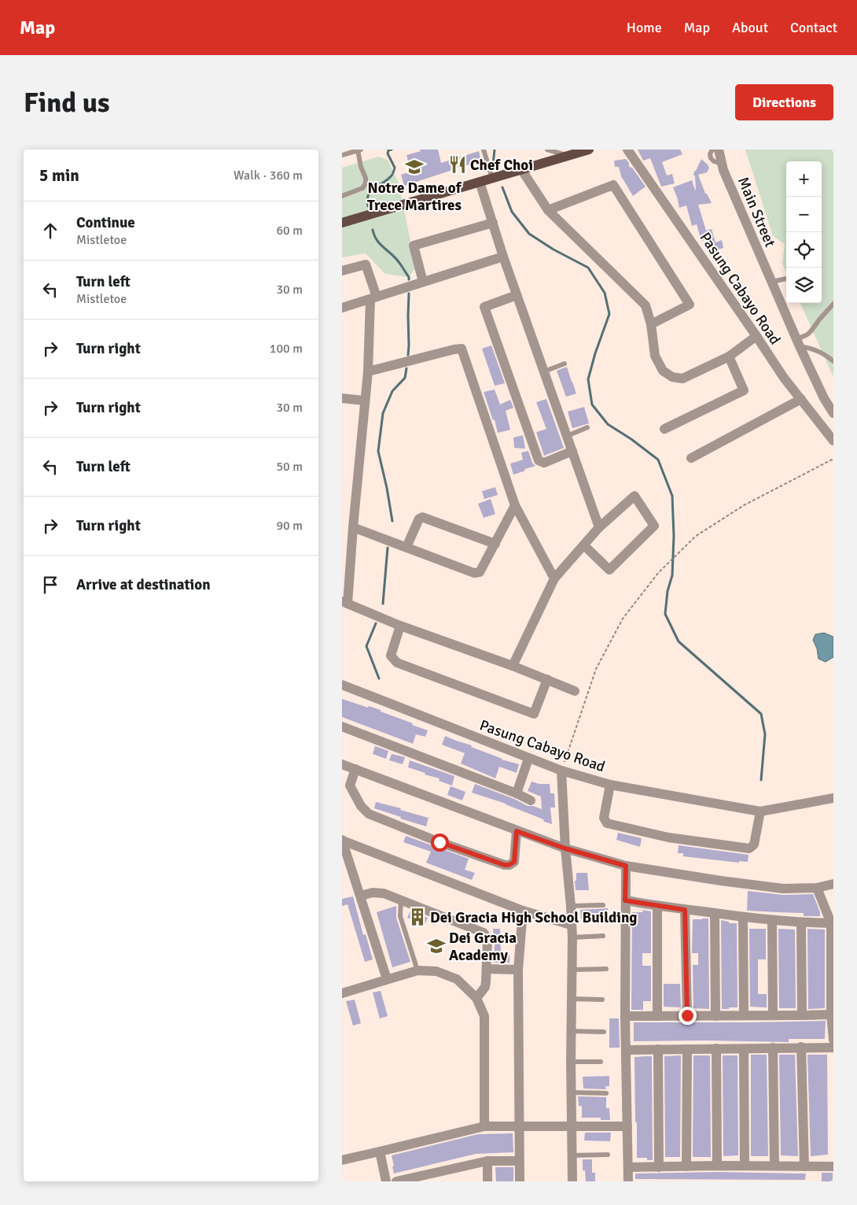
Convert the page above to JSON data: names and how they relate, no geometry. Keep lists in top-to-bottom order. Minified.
{"streets":{"street":["Main Street","Pasung Cabayo Road"]},"places":{"restaurant":["Chef Choi"],"school or university":["Notre Dame of Trece Martires","Dei Gracia Academy"],"building":["Dei Gracia High School Building"]},"page":{"header":"Map","nav":["Home","Map","About","Contact"],"buttons":"Directions","title":"Find us","heading":["5 min","Walk · 360 m"],"map_buttons":["+","−"],"list":[["Continue","Mistletoe","60 m"],["Turn left","Mistletoe","30 m"],["Turn right","100 m"],["Turn right","30 m"],["Turn left","50 m"],["Turn right","90 m"],"Arrive at destination"]}}
